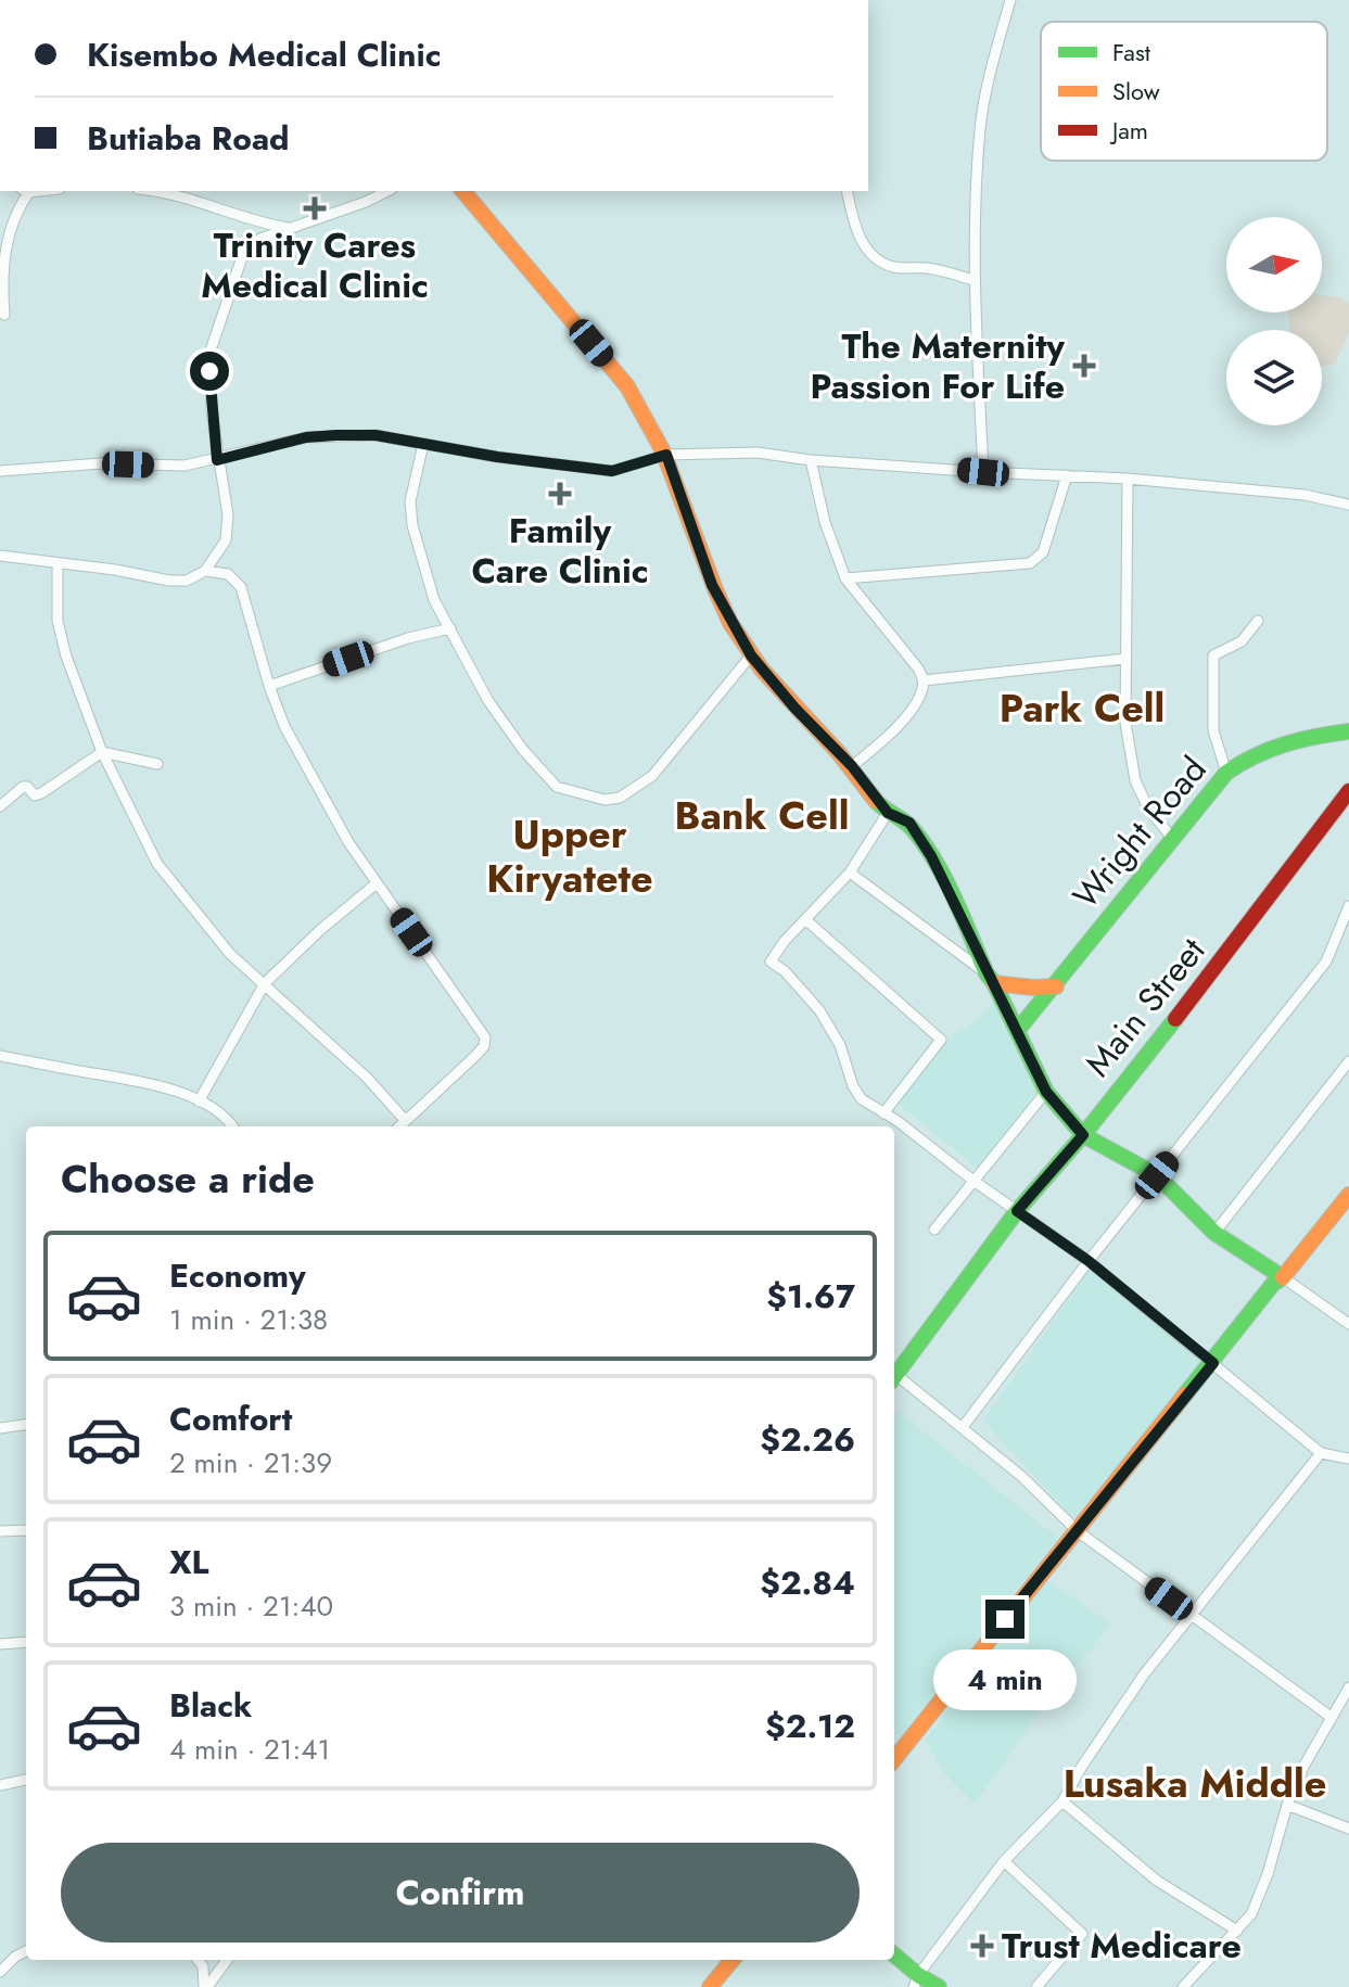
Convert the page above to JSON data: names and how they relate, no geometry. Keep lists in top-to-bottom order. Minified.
{"streets":{"main road":["Wright Road","Main Street"]},"districts":["Park Cell","Bank Cell","Upper Kiryatete","Lusaka Middle"],"places":{"health":["Trinity Cares Medical Clinic","The Maternity Passion For Life","Family Care Clinic","Trust Medicare"]},"legend":["Fast","Slow","Jam"],"north":"right","page":{"banner":["Kisembo Medical Clinic","Butiaba Road"],"heading":"Choose a ride","list":[{"name":"Economy","note":"1 min · 21:38","value":"$1.67"},{"name":"Comfort","note":"2 min · 21:39","value":"$2.26"},{"name":"XL","note":"3 min · 21:40","value":"$2.84"},{"name":"Black","note":"4 min · 21:41","value":"$2.12"}],"bubble":"4 min","buttons":"Confirm"}}
